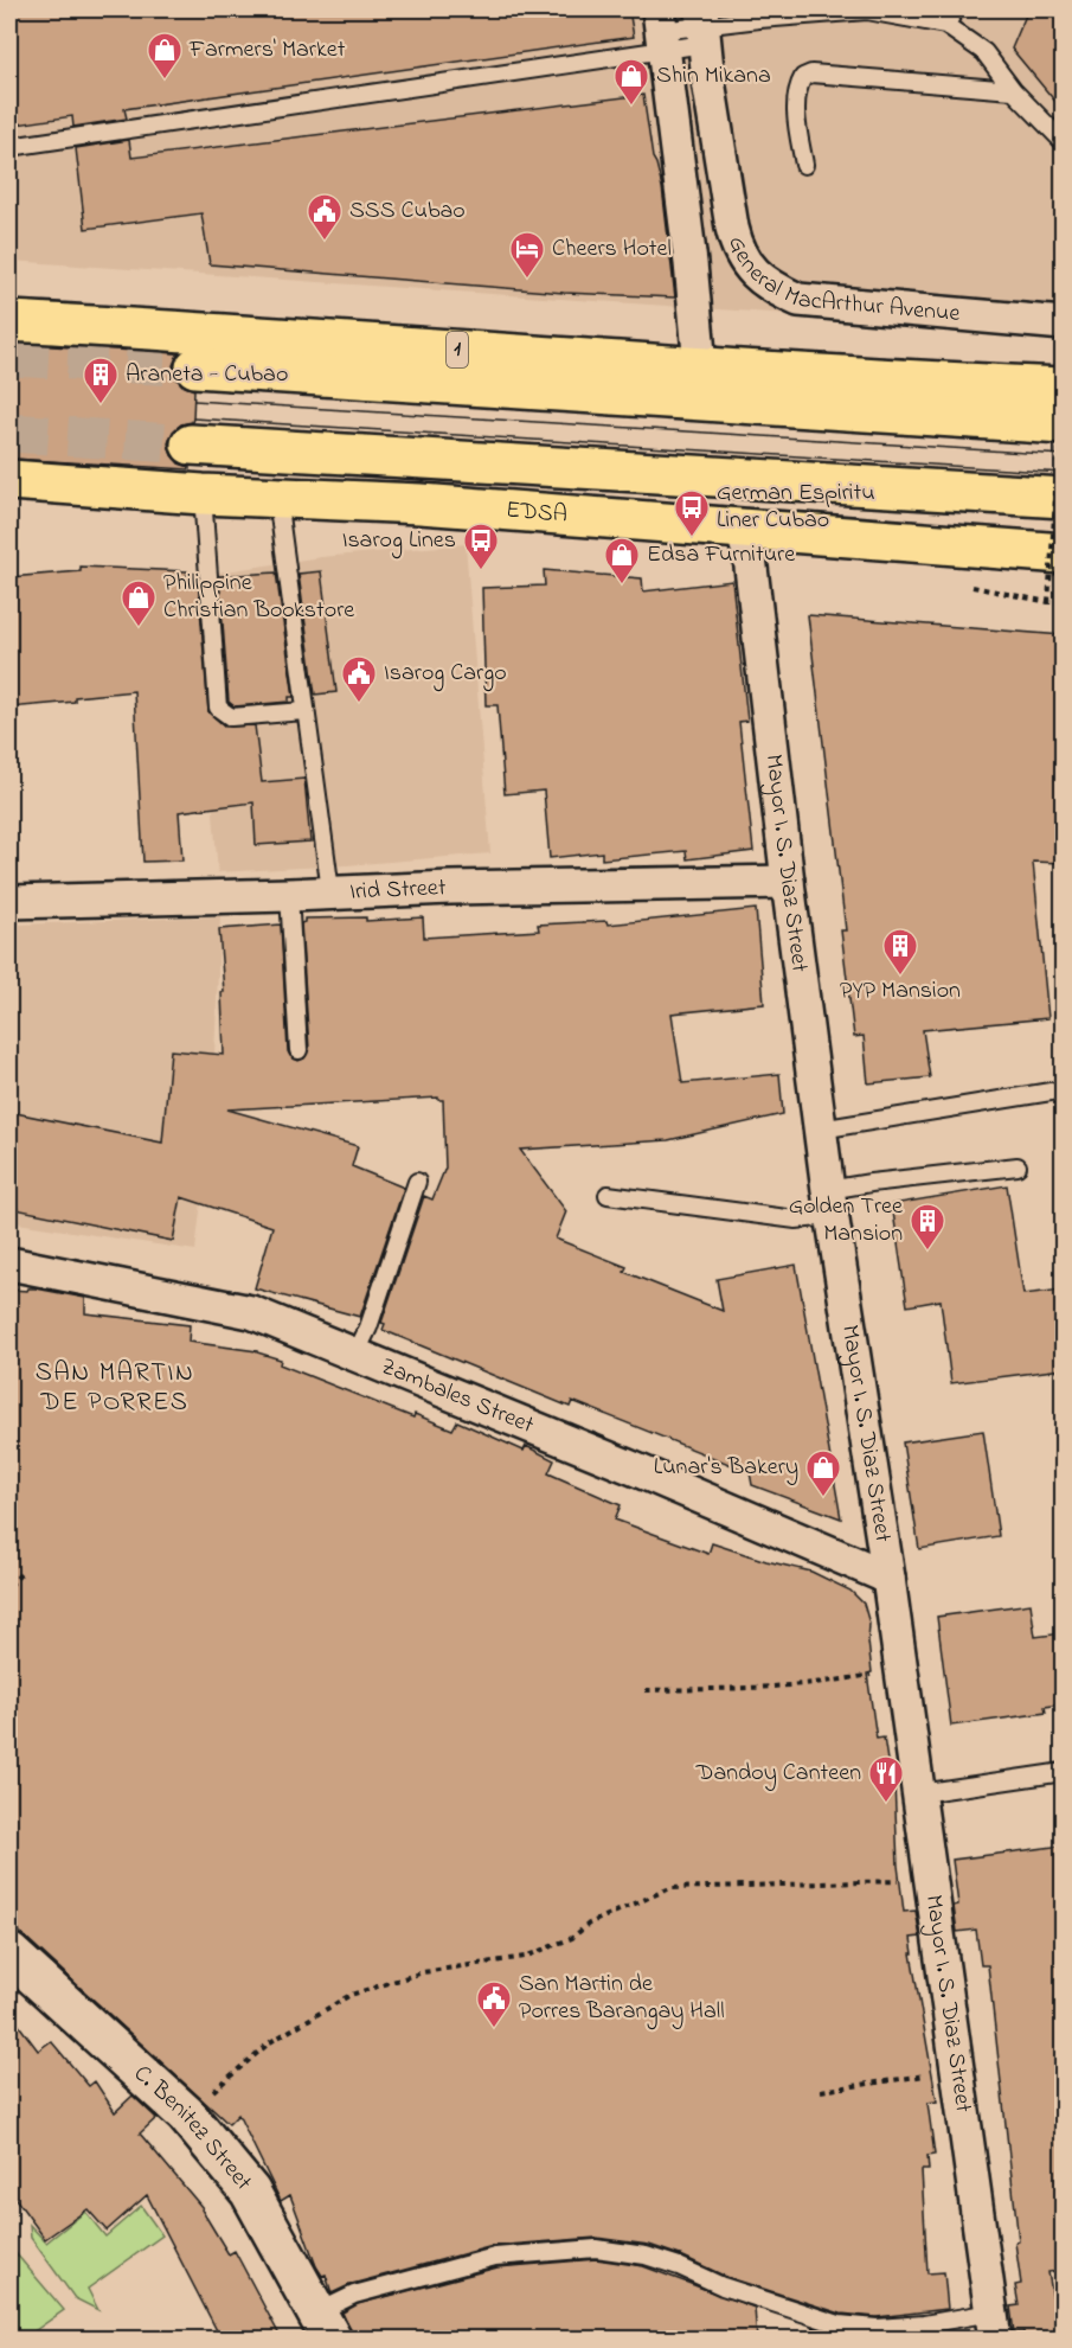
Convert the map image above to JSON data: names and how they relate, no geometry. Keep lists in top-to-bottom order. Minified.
{"streets":{"main road":["1","EDSA"],"street":["General MacArthur Avenue","Mayor I. S. Diaz Street","Irid Street","Zambales Street","C. Benitez Street"]},"crossings":[["EDSA","Mayor I. S. Diaz Street"],["Mayor I. S. Diaz Street","Irid Street"],["Mayor I. S. Diaz Street","Zambales Street"]],"districts":["SAN MARTIN DE PORRES"],"places":{"shop":["Farmers' Market","Shin Mikana","Edsa Furniture","Philippine Christian Bookstore","Lunar's Bakery"],"public building":["SSS Cubao","Isarog Cargo","San Martin de Porres Barangay Hall"],"hotel":["Cheers Hotel"],"building":["Araneta - Cubao","PYP Mansion","Golden Tree Mansion"],"bus stop":["German Espiritu Liner Cubao","Isarog Lines"],"restaurant":["Dandoy Canteen"]}}
